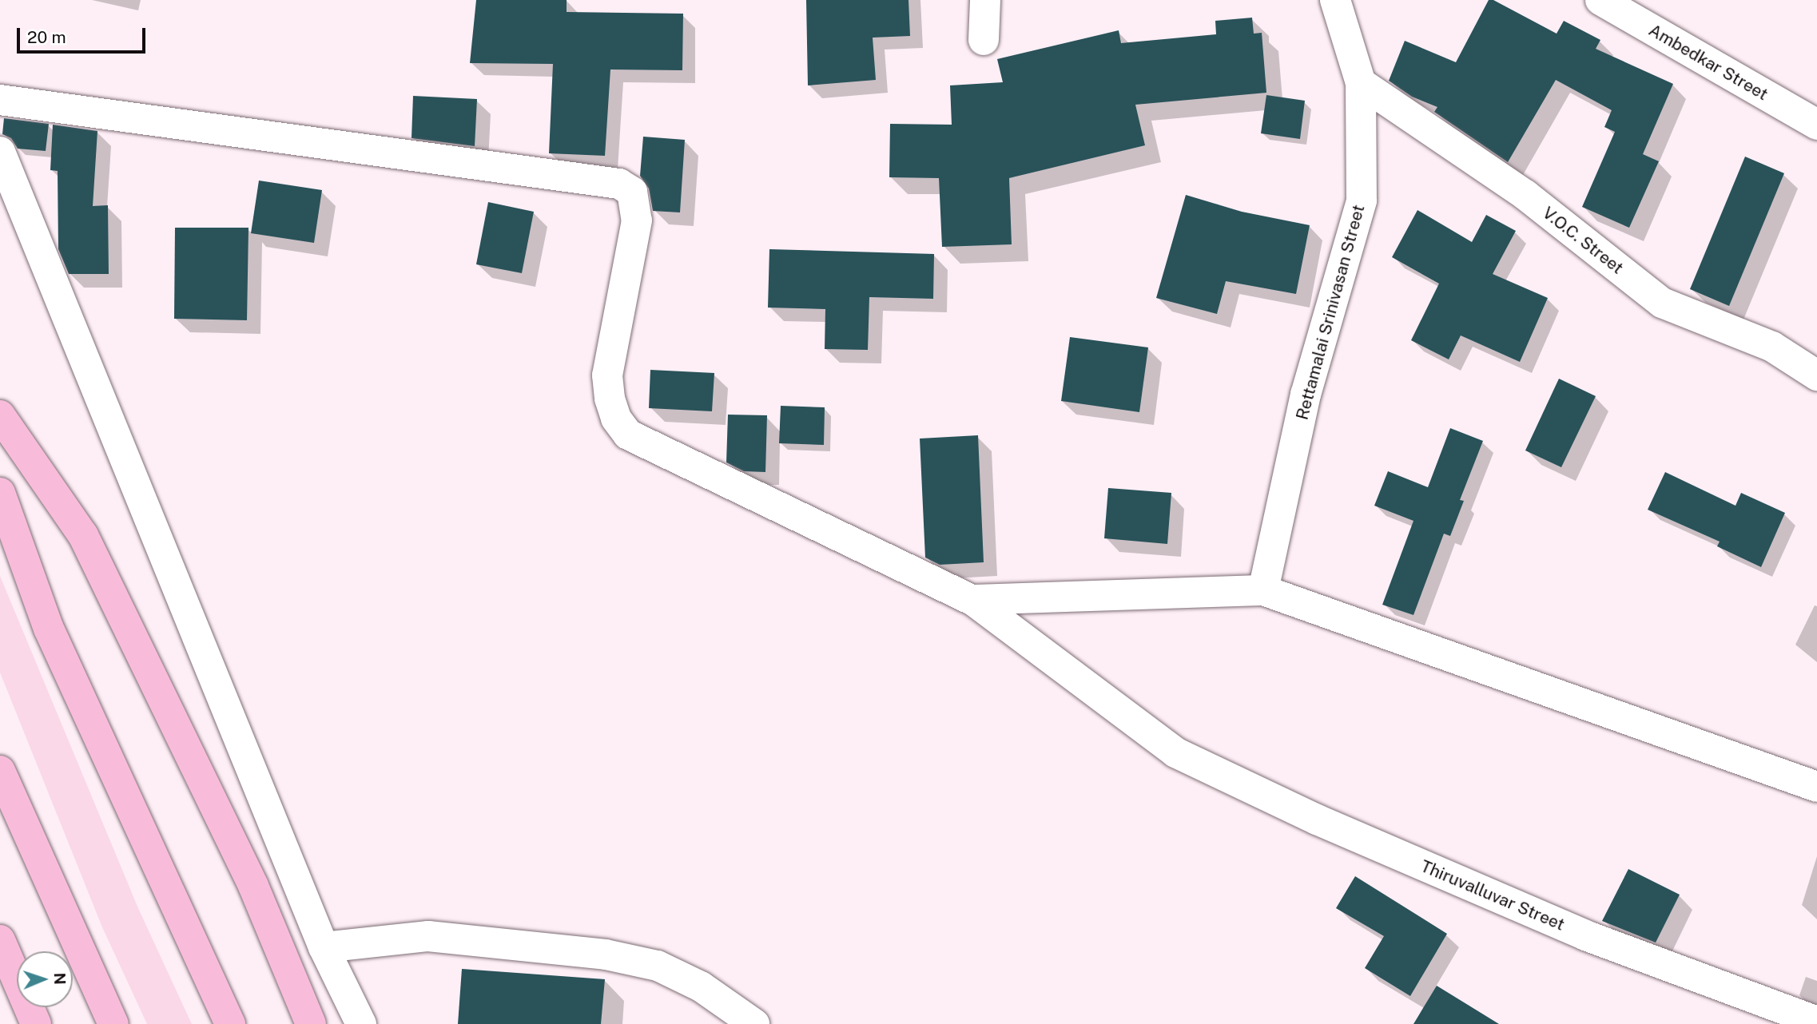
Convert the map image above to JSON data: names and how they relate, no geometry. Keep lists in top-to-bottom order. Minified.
{"streets":{"street":["Ambedkar Street","V.O.C. Street","Rettamalai Srinivasan Street","Thiruvalluvar Street"]},"crossings":[["V.O.C. Street","Rettamalai Srinivasan Street"]],"scale_bar":"20 m","north":"right"}
